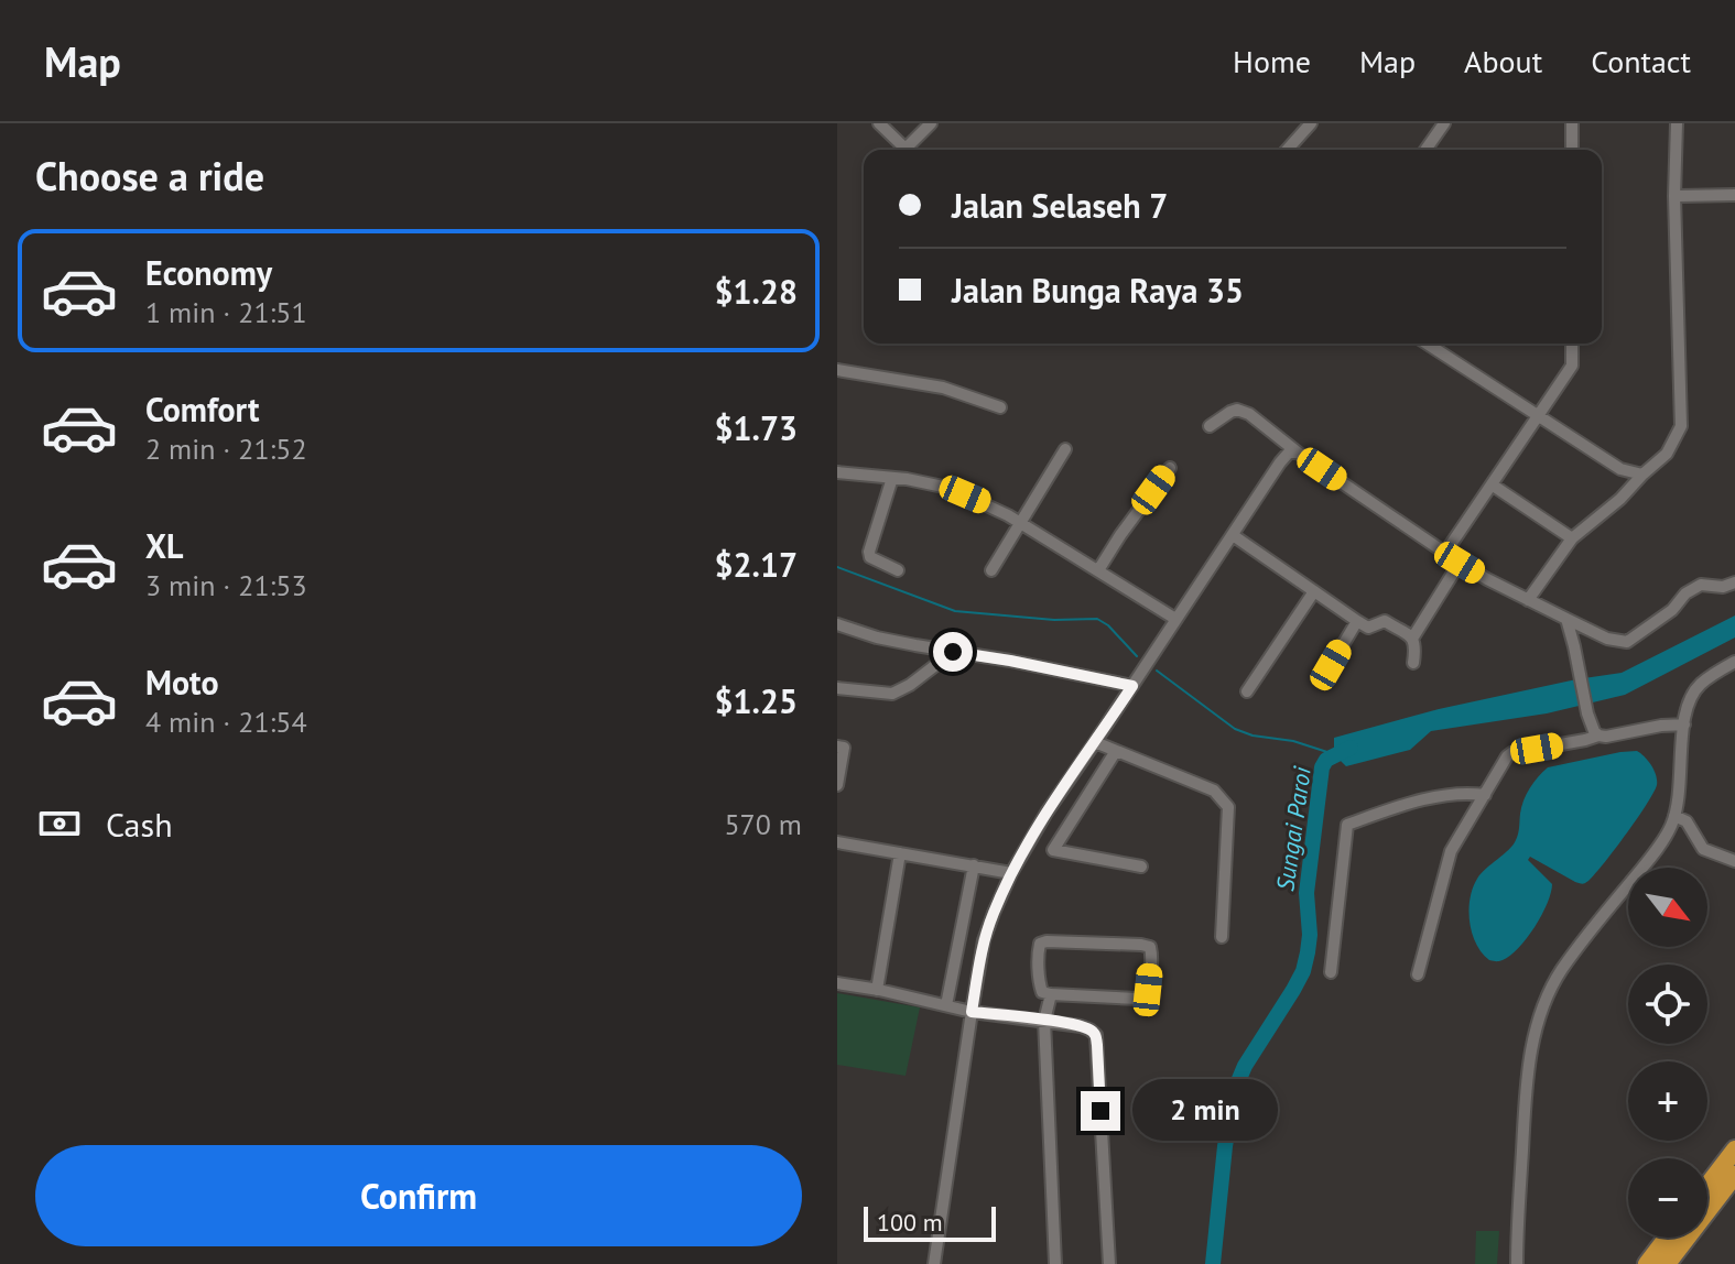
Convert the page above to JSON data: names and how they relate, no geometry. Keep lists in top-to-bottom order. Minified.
{"water":["Sungai Paroi"],"scale_bar":"100 m","north":"bottom right","page":{"header":"Map","nav":["Home","Map","About","Contact"],"heading":"Choose a ride","banner":["Jalan Selaseh 7","Jalan Bunga Raya 35"],"list":[{"name":"Economy","note":"1 min · 21:51","value":"$1.28"},{"name":"Comfort","note":"2 min · 21:52","value":"$1.73"},{"name":"XL","note":"3 min · 21:53","value":"$2.17"},{"name":"Moto","note":"4 min · 21:54","value":"$1.25"}],"pay":["Cash","570 m"],"map_buttons":["+","−"],"bubble":"2 min","buttons":"Confirm","scale":"100 m"}}
